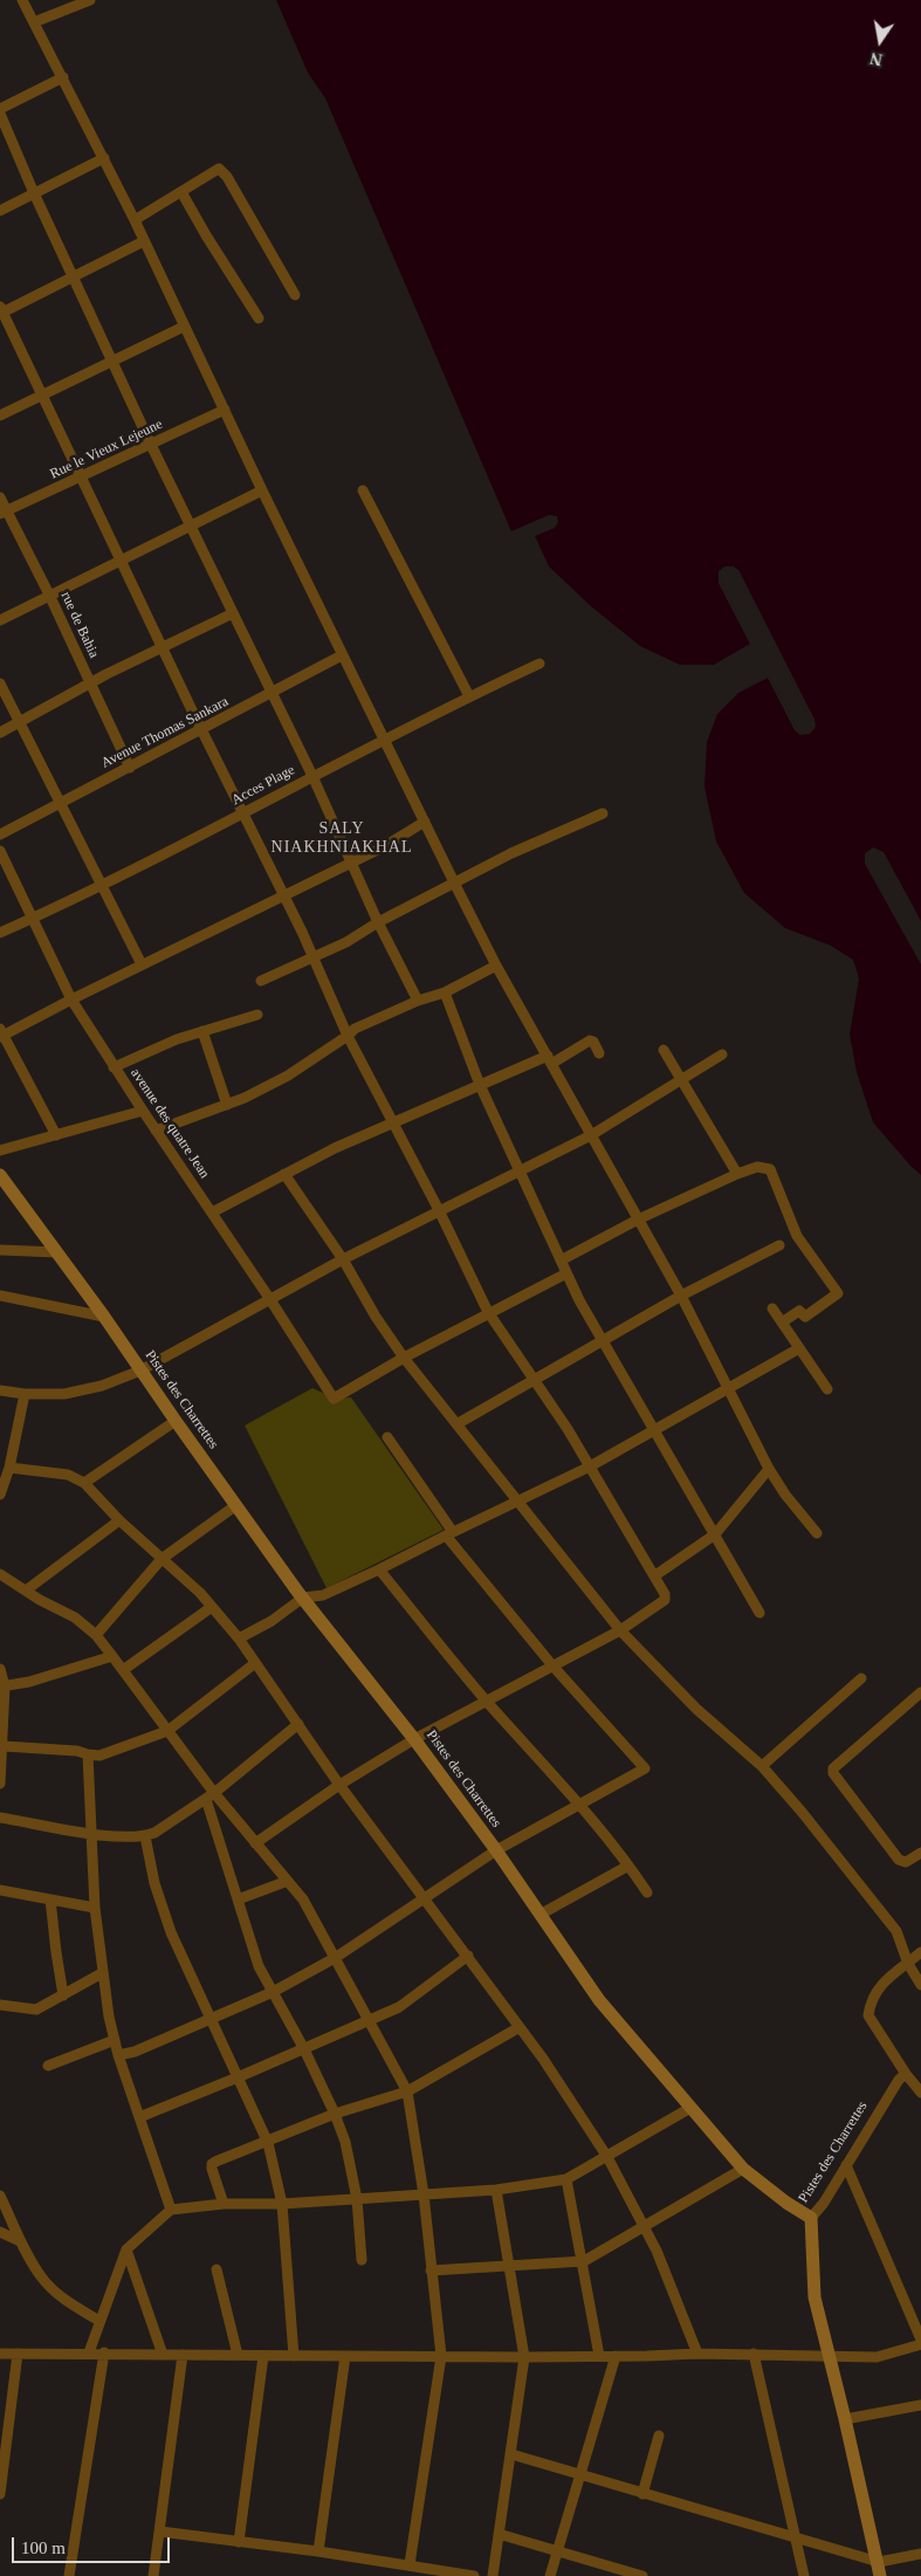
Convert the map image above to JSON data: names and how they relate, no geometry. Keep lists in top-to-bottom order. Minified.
{"streets":{"main road":["Pistes des Charrettes"],"street":["Rue le Vieux Lejeune","rue de Bahia","Avenue Thomas Sankara","Acces Plage","avenue des quatre Jean"]},"crossings":[["Rue le Vieux Lejeune","rue de Bahia"],["rue de Bahia","Avenue Thomas Sankara"],["Acces Plage","avenue des quatre Jean"]],"districts":["SALY NIAKHNIAKHAL"],"scale_bar":"100 m","north":"bottom"}
